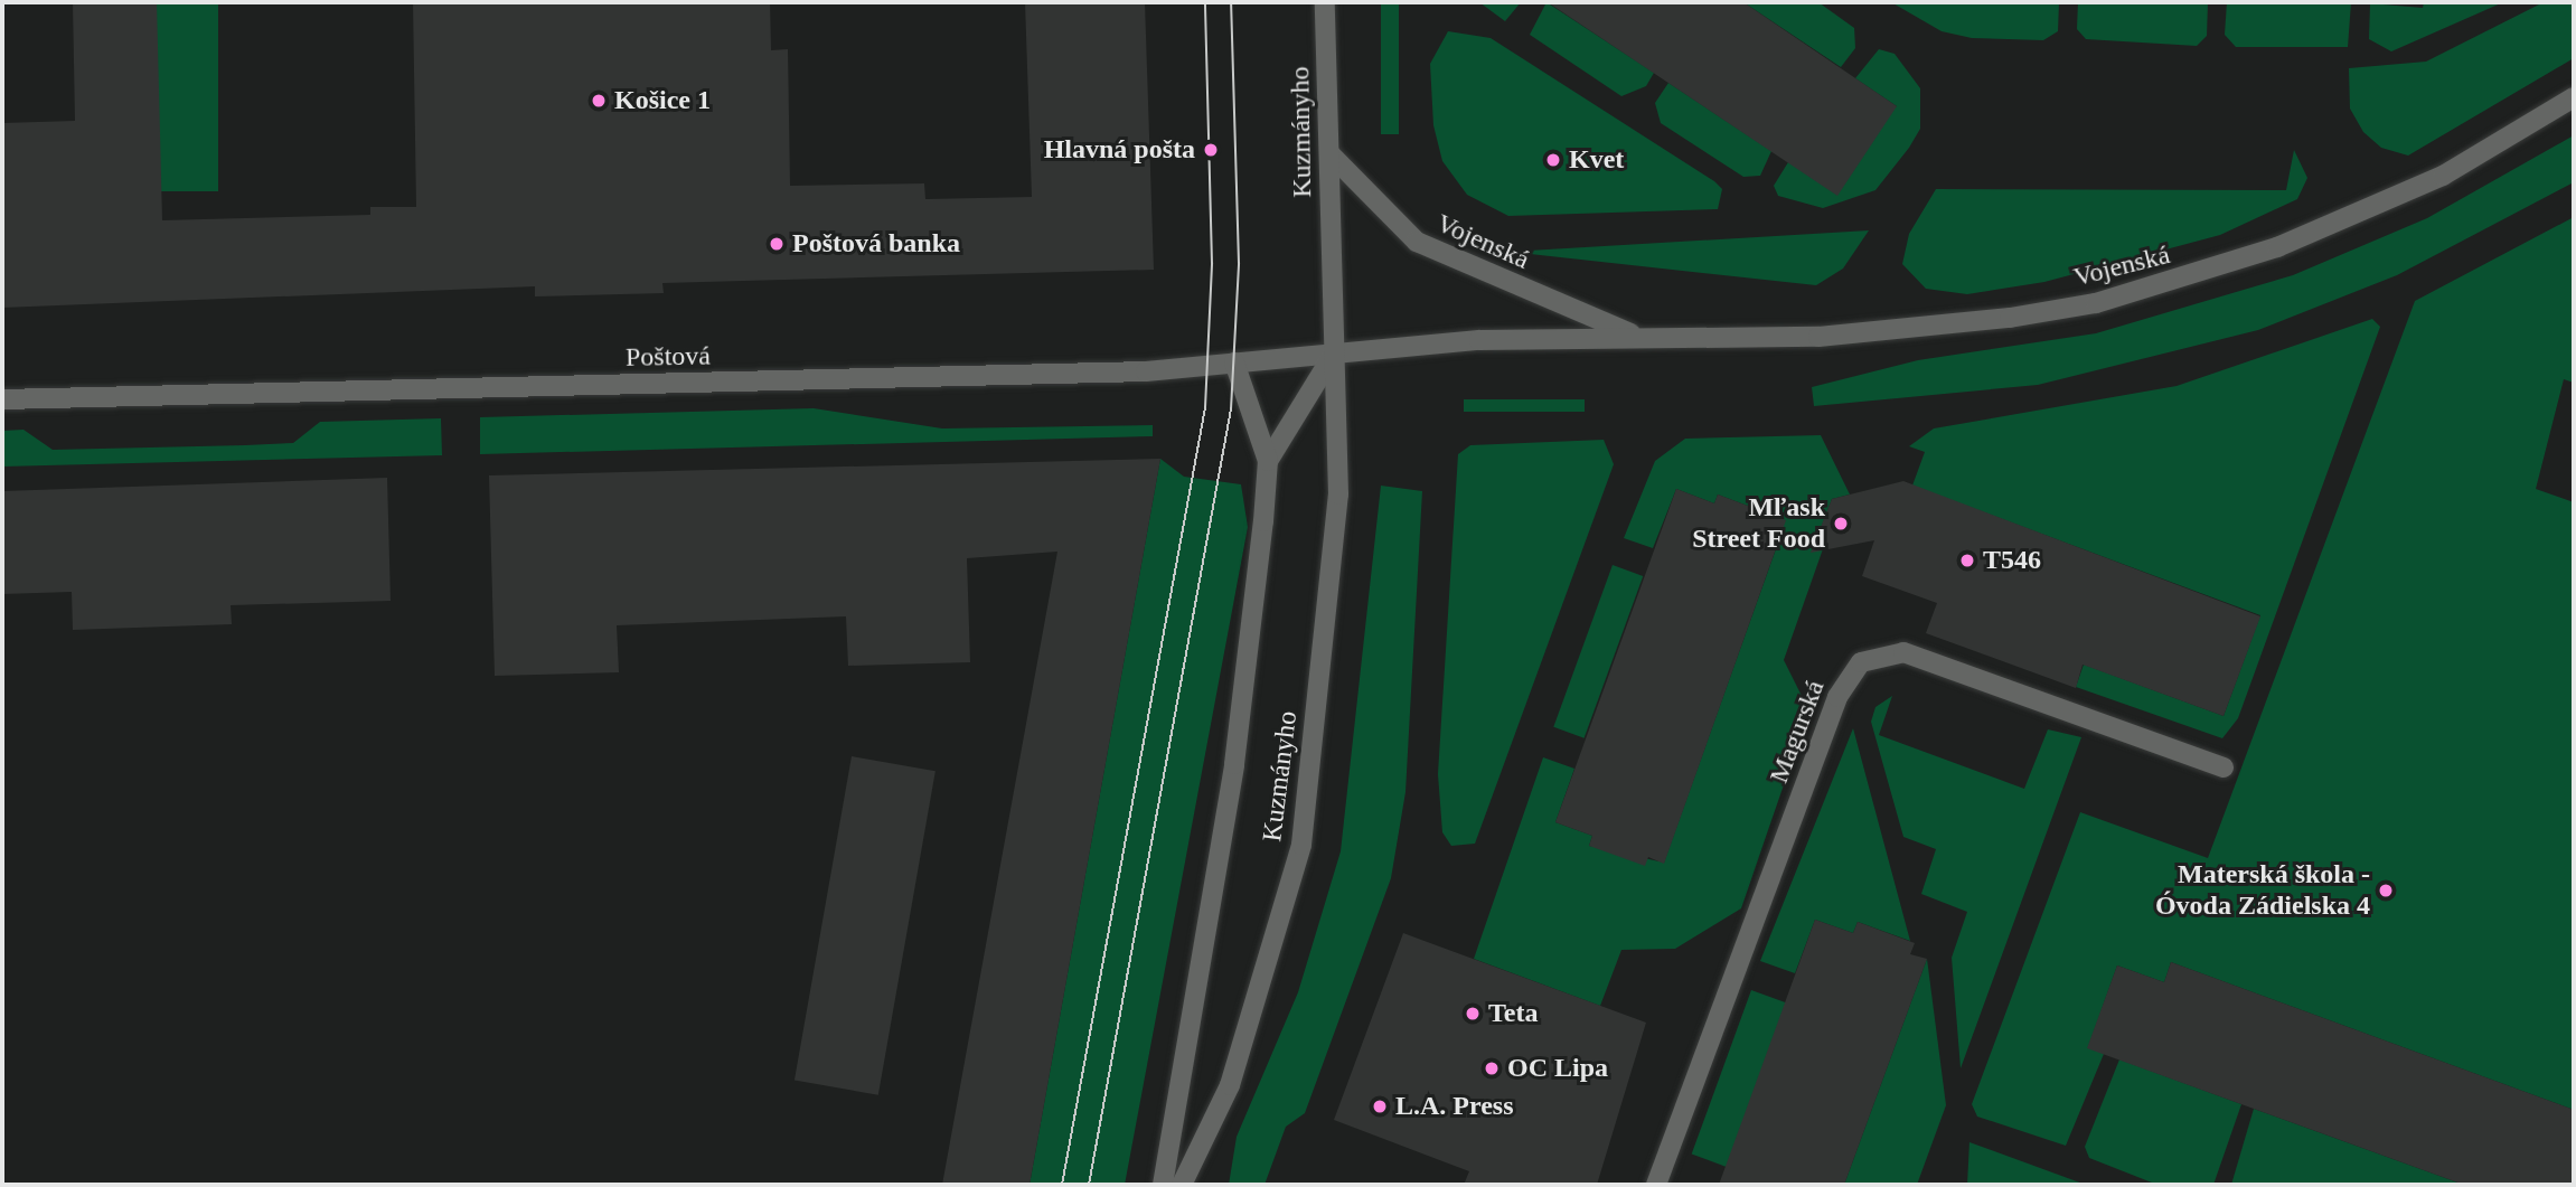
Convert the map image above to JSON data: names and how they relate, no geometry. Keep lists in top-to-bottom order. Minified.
{"streets":{"street":["Kuzmányho","Vojenská","Poštová","Magurská"]},"crossings":[["Kuzmányho","Vojenská"],["Kuzmányho","Poštová"],["Vojenská","Poštová"]],"places":["Košice 1","Hlavná pošta","Kvet","Poštová banka","Mľask Street Food","T546","Materská škola - Óvoda Zádielska 4","Teta","OC Lipa","L.A. Press"]}
